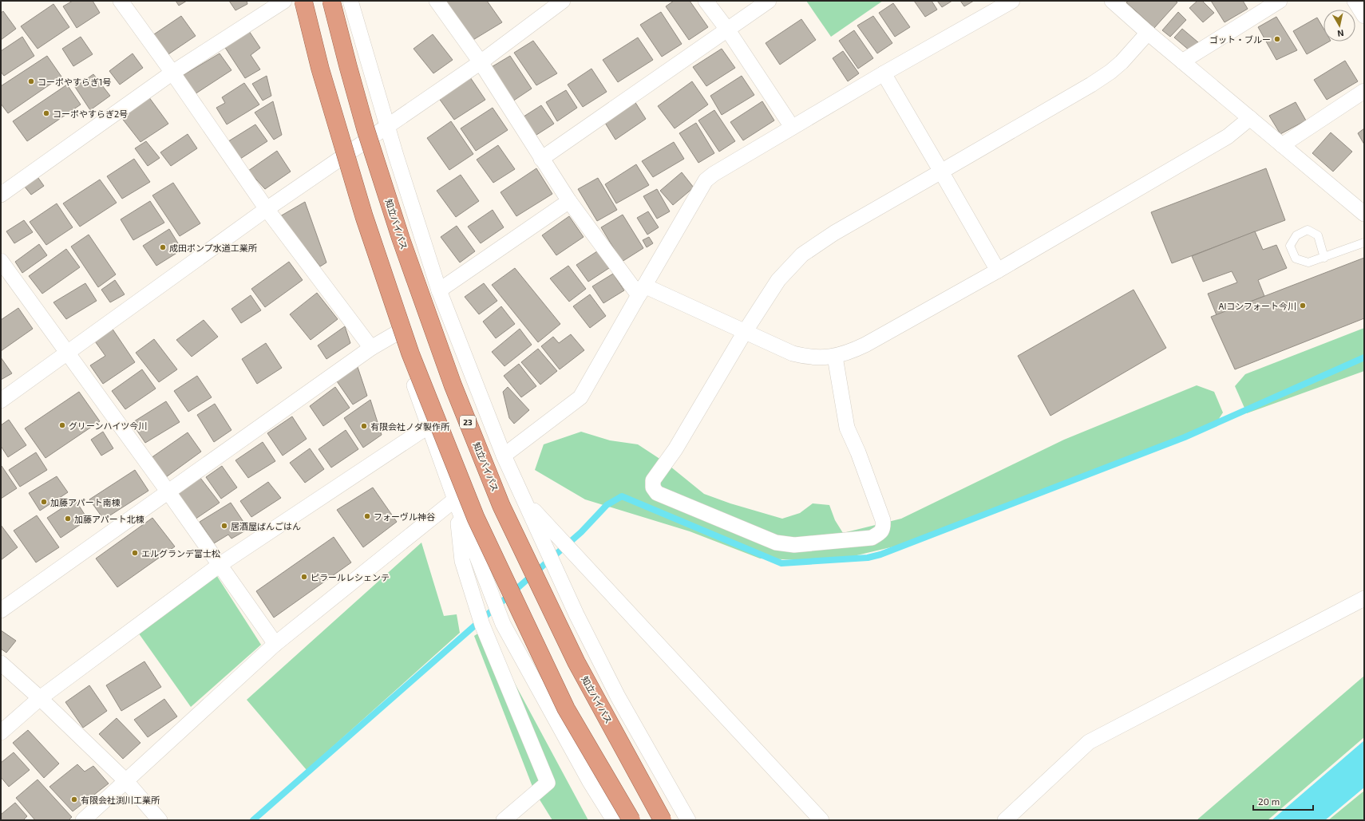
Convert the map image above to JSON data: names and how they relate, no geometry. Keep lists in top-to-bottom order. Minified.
{"streets":{"highway":["知立バイパス","23"]},"places":["ゴット・ブルー","コーポやすらぎ1号","コーポやすらぎ2号","成田ポンプ水道工業所","AIコンフォート今川","グリーンハイツ今川","有限会社ノダ製作所","加藤アパート南棟","フォーヴル神谷","加藤アパート北棟","居酒屋ばんごはん","エルグランデ富士松","ピラールレシェンテ","有限会社渕川工業所"],"scale_bar":"20 m","north":"bottom"}
